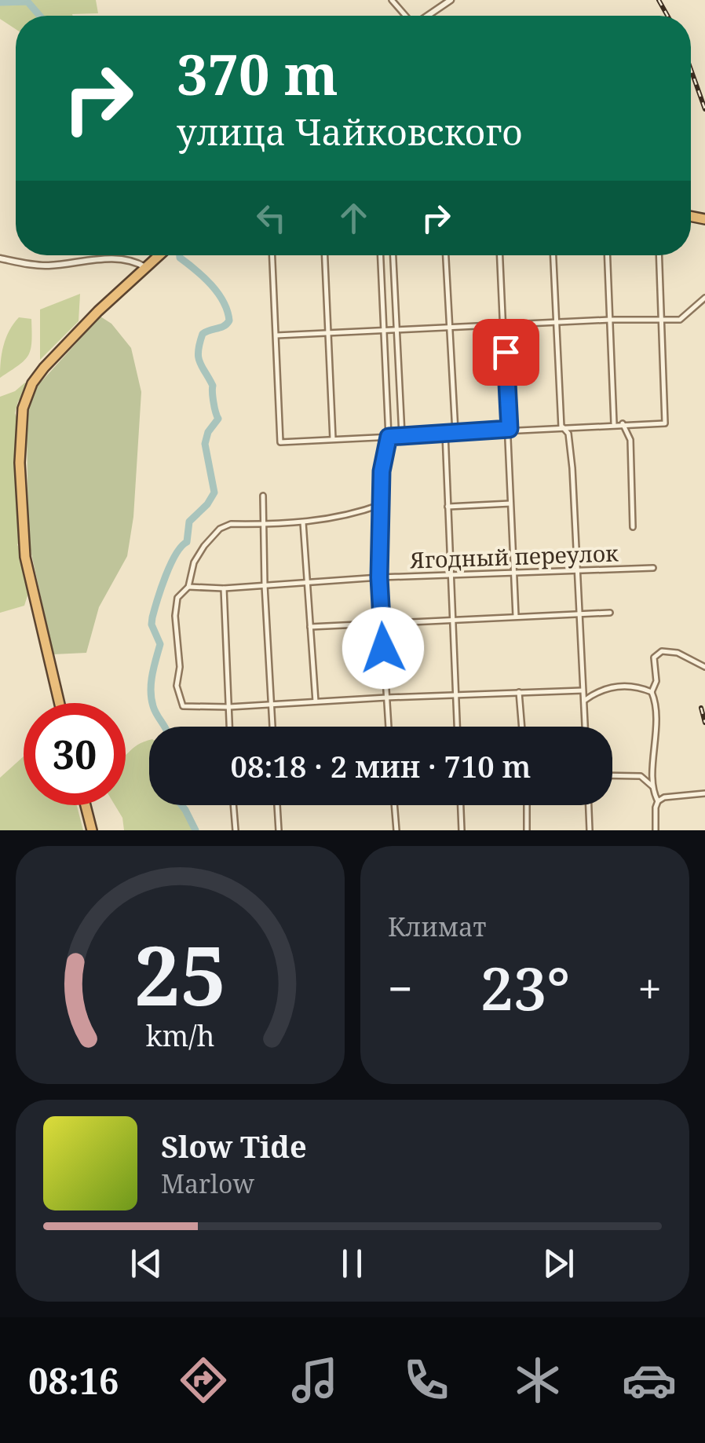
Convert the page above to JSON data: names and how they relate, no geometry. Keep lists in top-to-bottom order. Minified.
{"streets":{"street":["Ягодный переулок"]},"page":{"turn":["370 m","улица Чайковского"],"limit":"30","trip":"08:18 · 2 мин · 710 m","tile":"Климат","heat":["−","23°","+"],"song":["Slow Tide","Marlow"],"tabs":"08:16","gauge":["25","km/h"]}}
